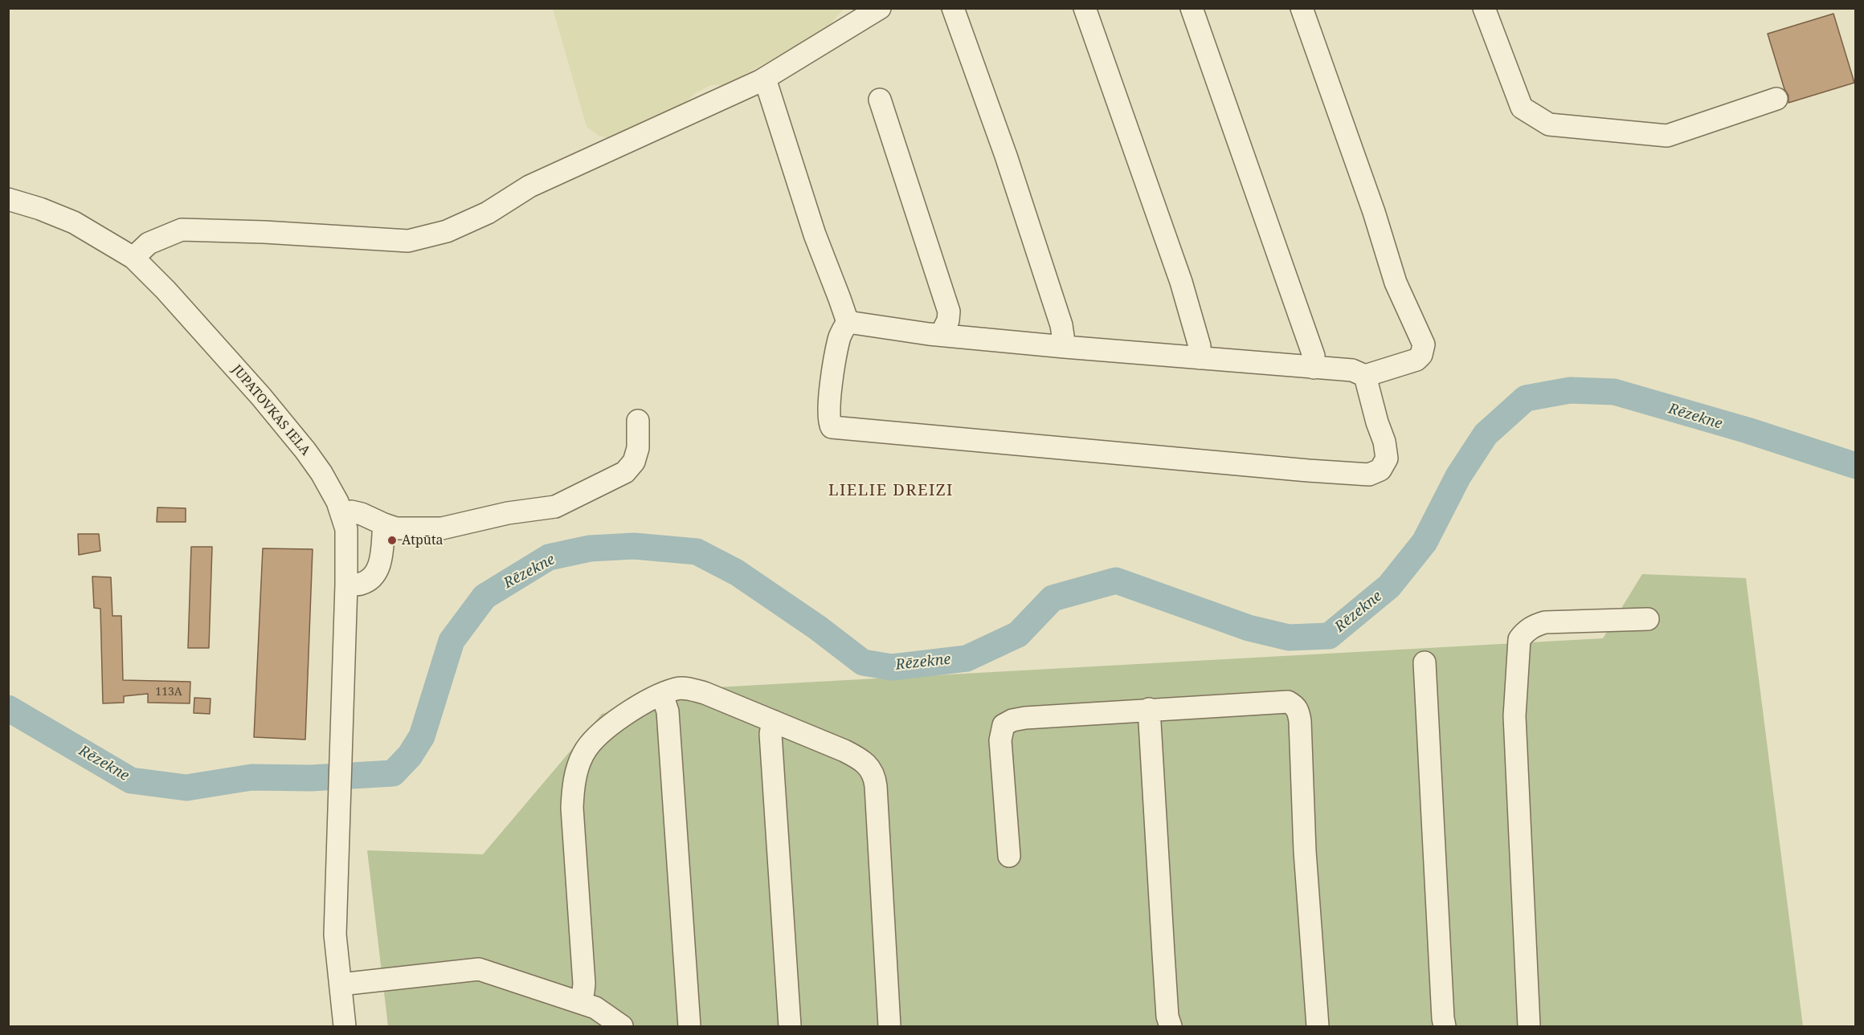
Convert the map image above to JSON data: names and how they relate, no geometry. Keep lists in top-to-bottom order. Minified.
{"streets":{"street":["JUPATOVKAS IELA"]},"districts":["LIELIE DREIZI"],"water":["Rēzekne"],"places":["Atpūta"],"house_numbers":["113A"]}
